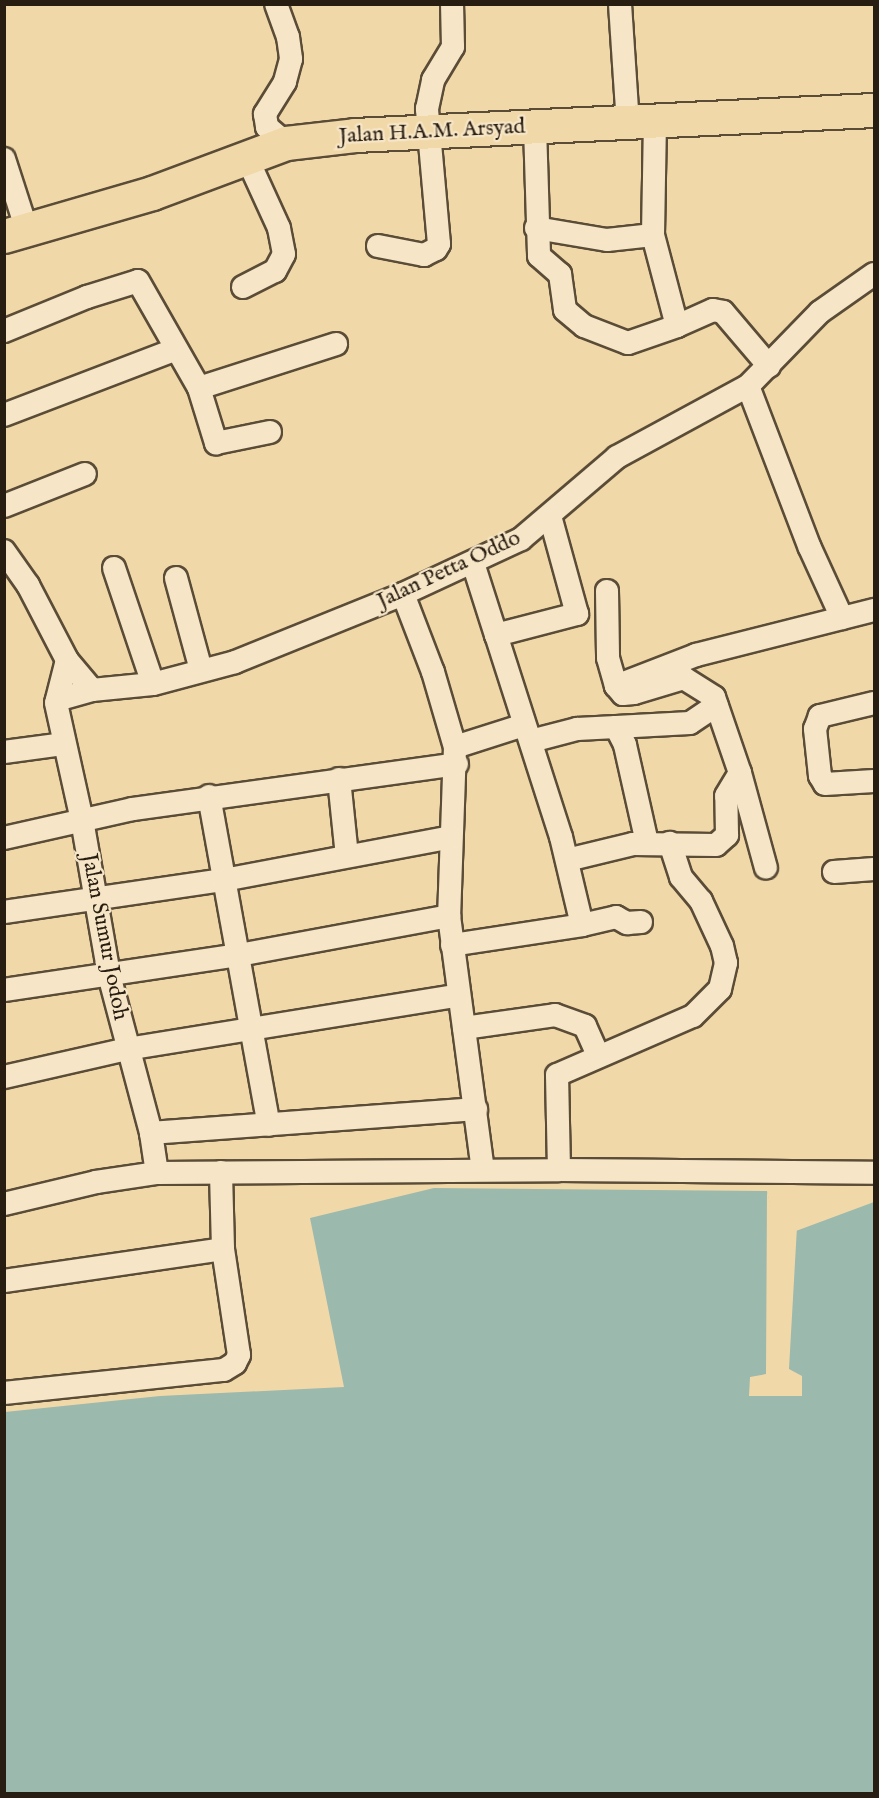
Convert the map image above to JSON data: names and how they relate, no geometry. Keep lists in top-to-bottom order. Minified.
{"streets":{"highway":["Jalan H.A.M. Arsyad"],"street":["Jalan Petta Oddo","Jalan Sumur Jodoh"]},"crossings":[["Jalan Petta Oddo","Jalan Sumur Jodoh"]]}
